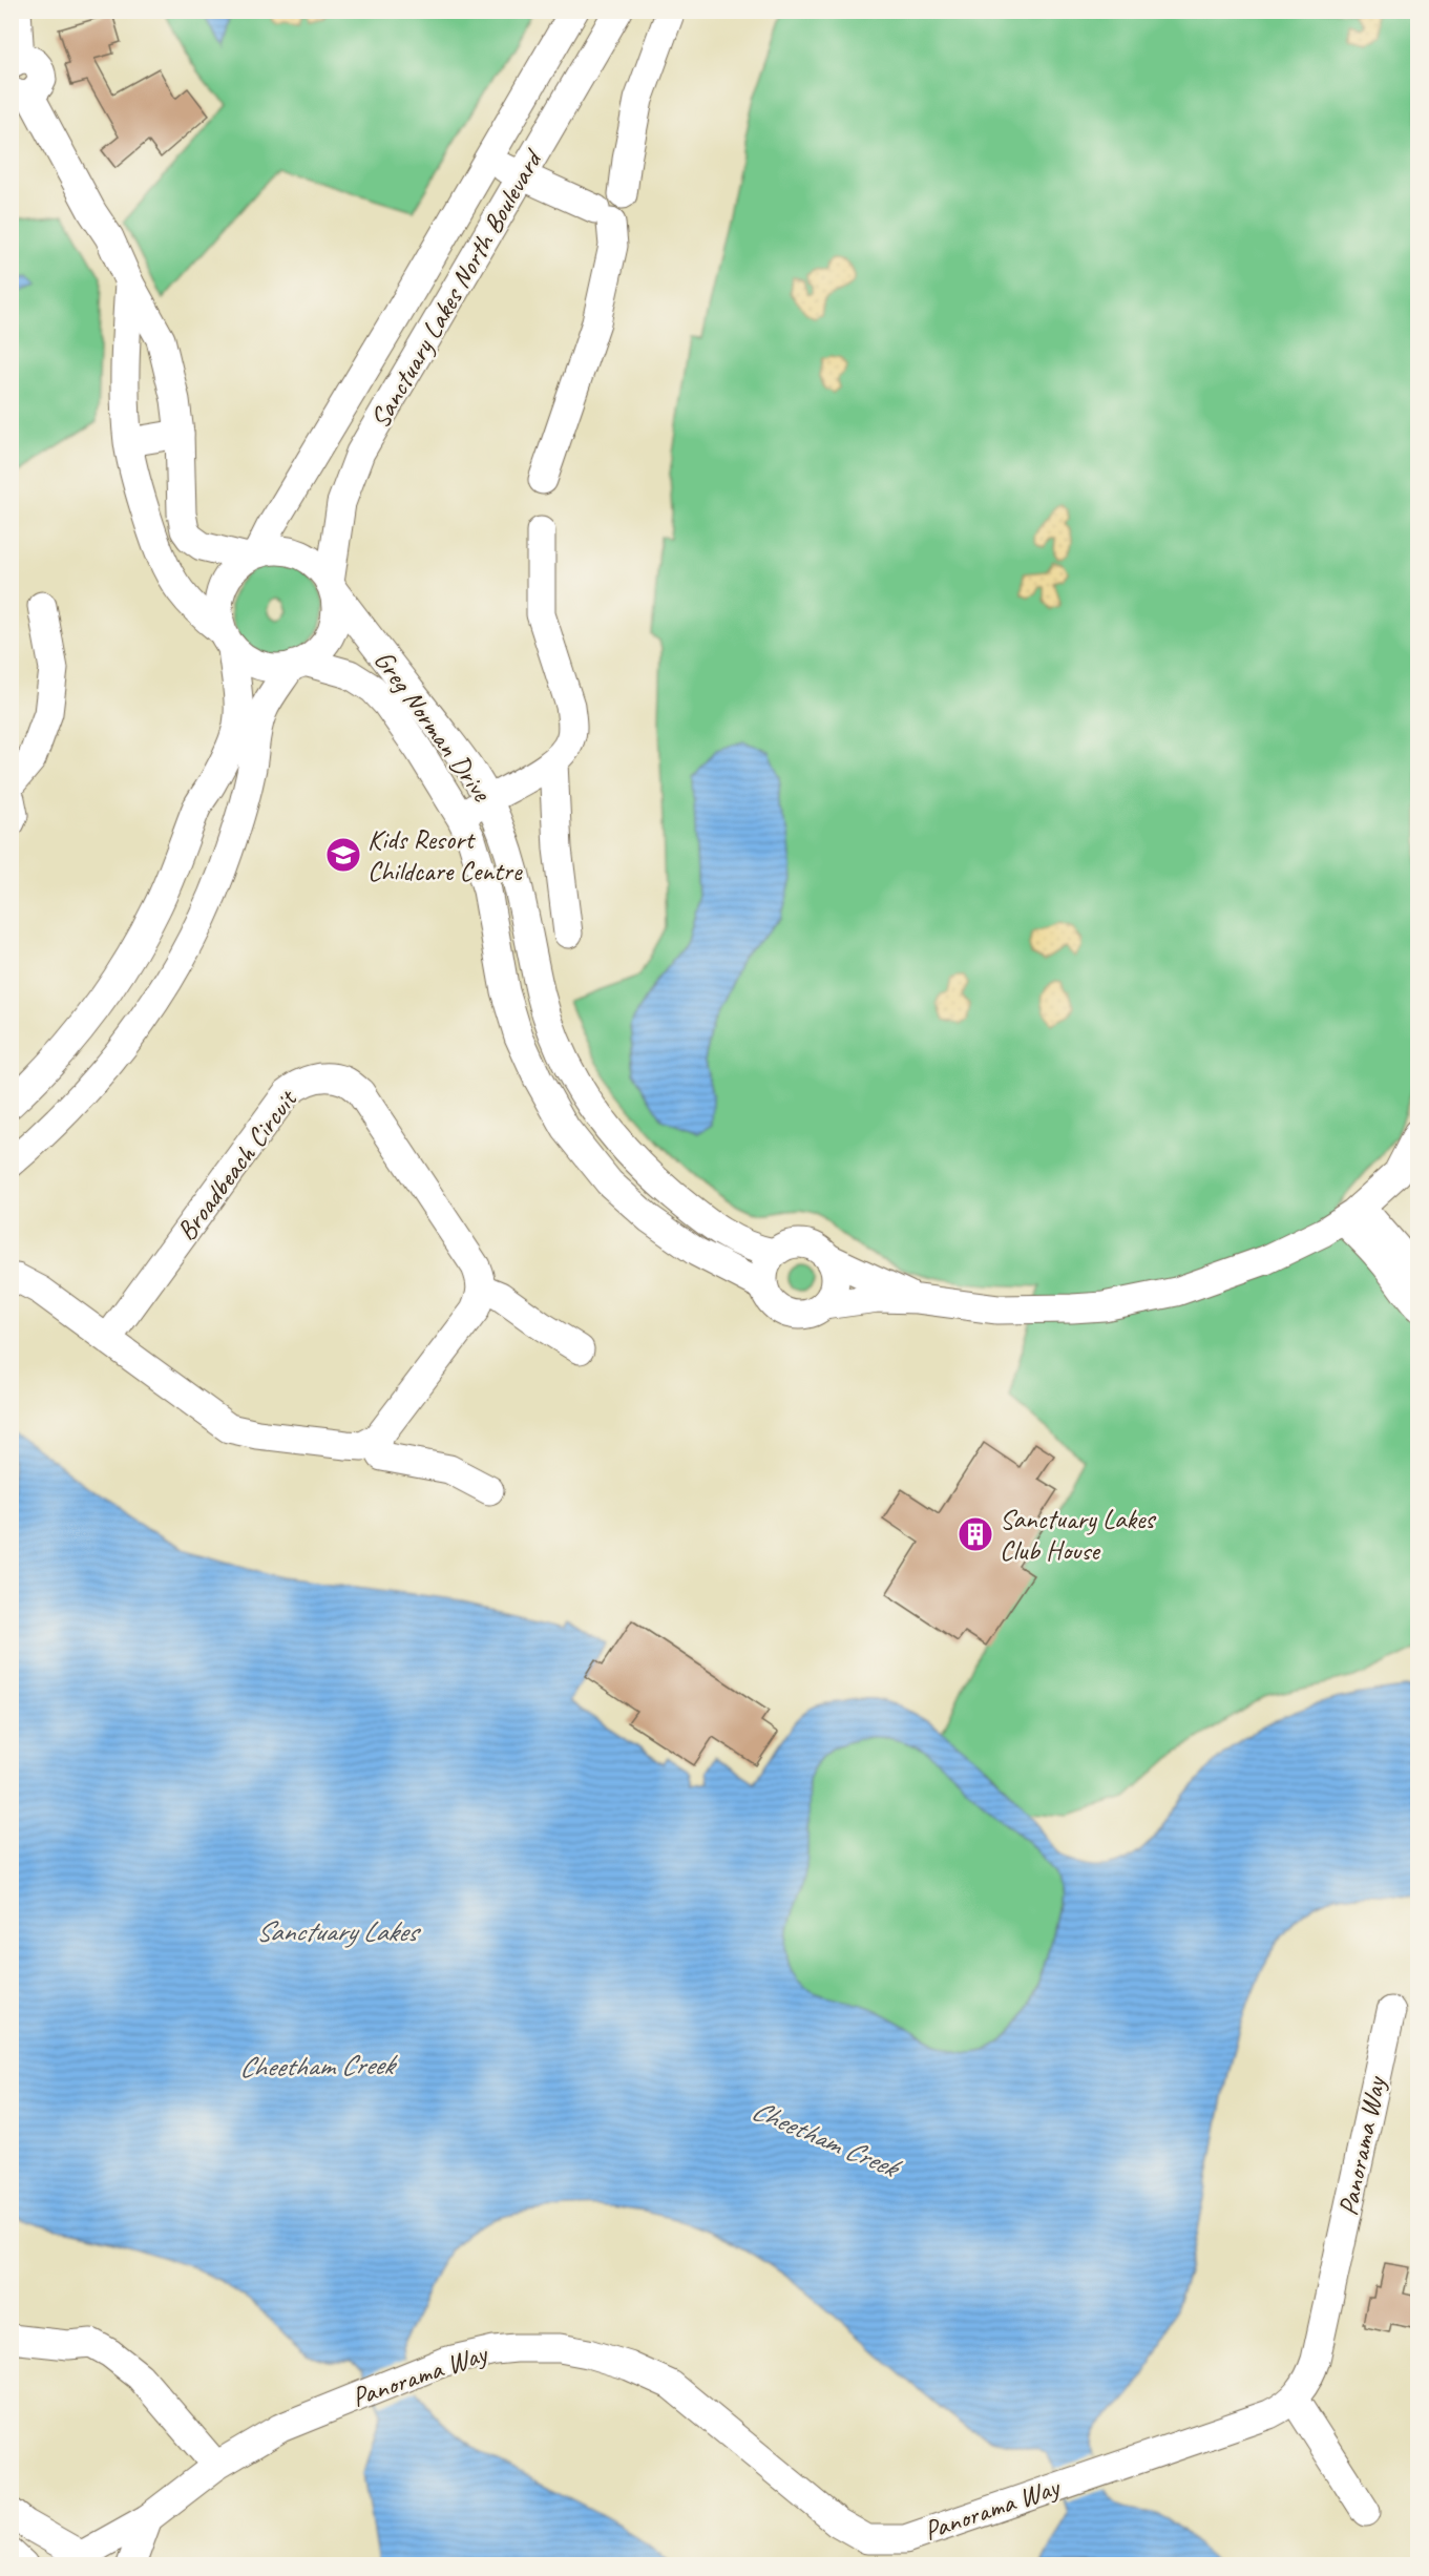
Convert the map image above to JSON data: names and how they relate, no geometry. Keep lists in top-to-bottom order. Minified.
{"streets":{"street":["Sanctuary Lakes North Boulevard","Greg Norman Drive","Broadbeach Circuit","Panorama Way"]},"crossings":[["Sanctuary Lakes North Boulevard","Greg Norman Drive"]],"water":["Sanctuary Lakes","Cheetham Creek"],"places":{"school or university":["Kids Resort Childcare Centre"],"building":["Sanctuary Lakes Club House"]}}
